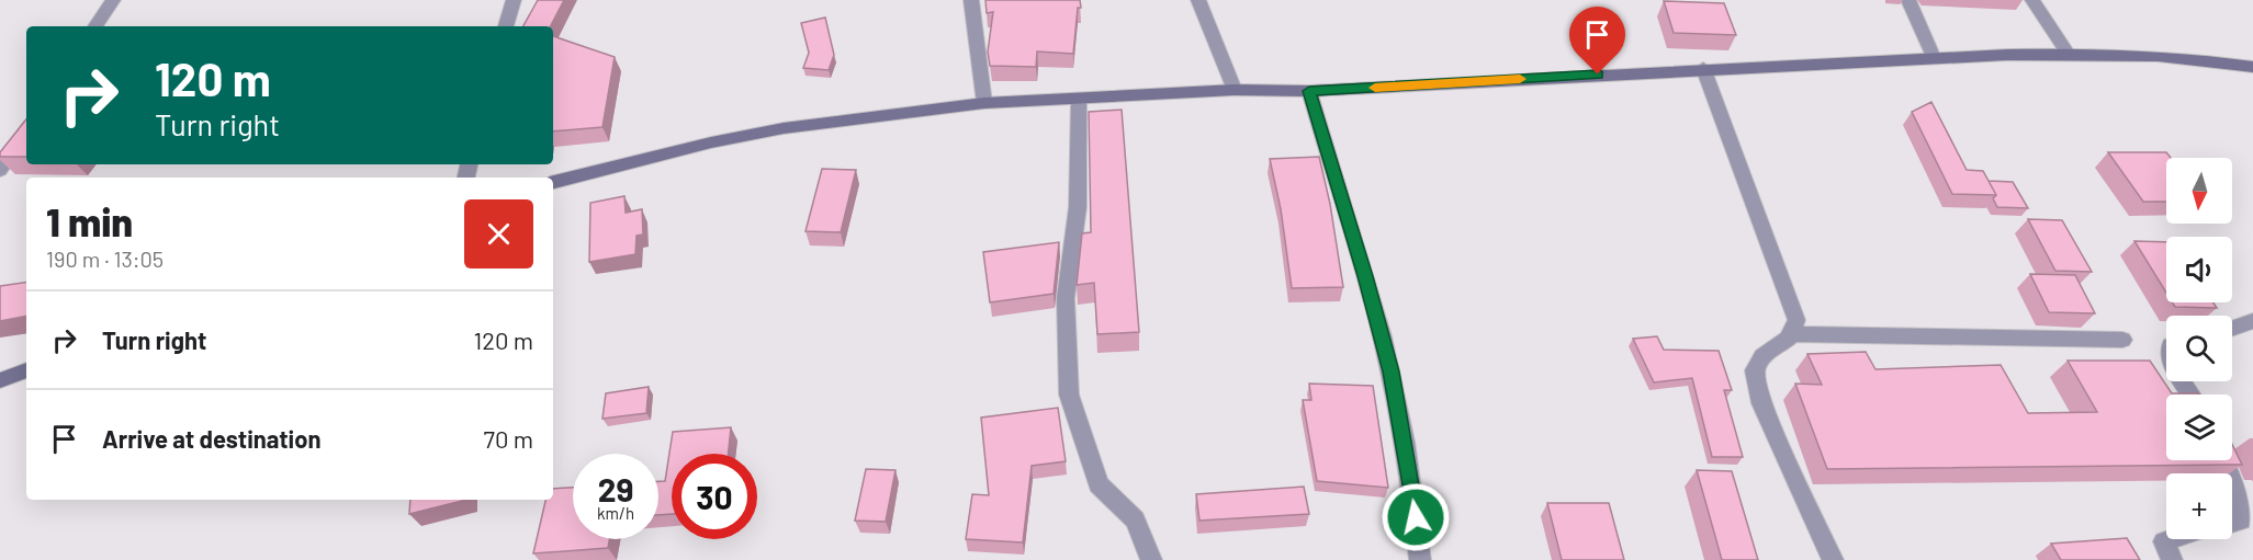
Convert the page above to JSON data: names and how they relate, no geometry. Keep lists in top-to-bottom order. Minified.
{"north":"bottom","page":{"turn":["120 m","Turn right"],"map_buttons":"+","heading":["1 min","190 m · 13:05"],"list":[{"name":"Turn right","value":"120 m"},{"name":"Arrive at destination","value":"70 m"}],"speed":"29 km/h","limit":"30"}}
